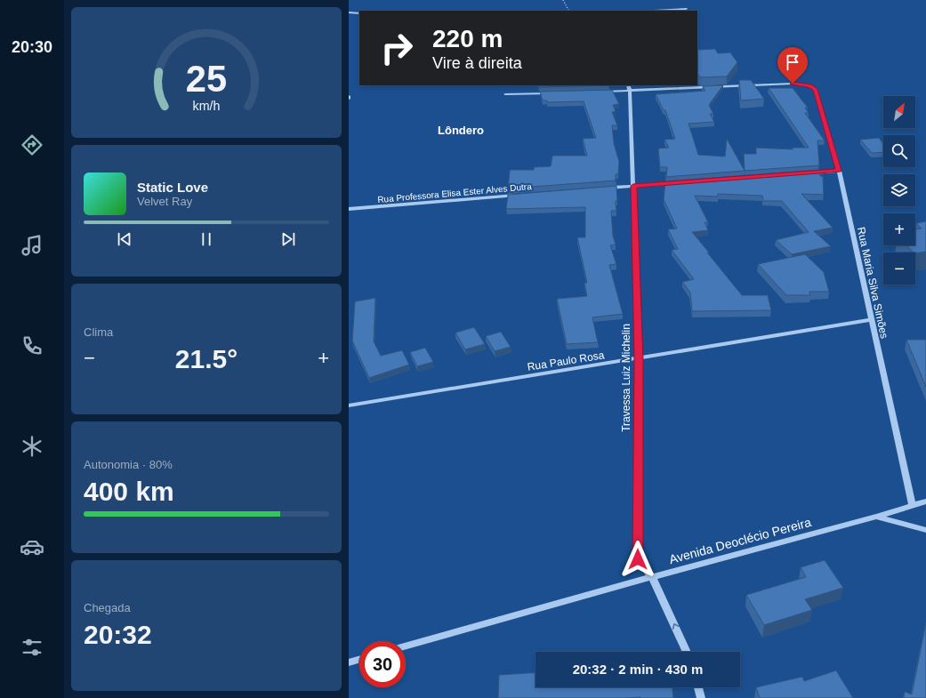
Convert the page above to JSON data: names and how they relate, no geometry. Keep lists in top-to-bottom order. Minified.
{"streets":{"street":["Rua Professora Elisa Ester Alves Dutra","Rua Maria Silva Simões","Rua Paulo Rosa","Travessa Luiz Michelin","Avenida Deoclécio Pereira"]},"crossings":[["Rua Maria Silva Simões","Rua Paulo Rosa"],["Rua Maria Silva Simões","Travessa Luiz Michelin"],["Rua Maria Silva Simões","Avenida Deoclécio Pereira"],["Rua Paulo Rosa","Travessa Luiz Michelin"],["Travessa Luiz Michelin","Avenida Deoclécio Pereira"]],"districts":["Lôndero"],"north":"top right","page":{"tabs":"20:30","turn":["220 m","Vire à direita"],"map_buttons":["+","−"],"song":["Static Love","Velvet Ray"],"tile":["Clima",["Autonomia · 80%","400 km"],["Chegada","20:32"]],"heat":["−","21.5°","+"],"limit":"30","trip":"20:32 · 2 min · 430 m","gauge":["25","km/h"]}}
